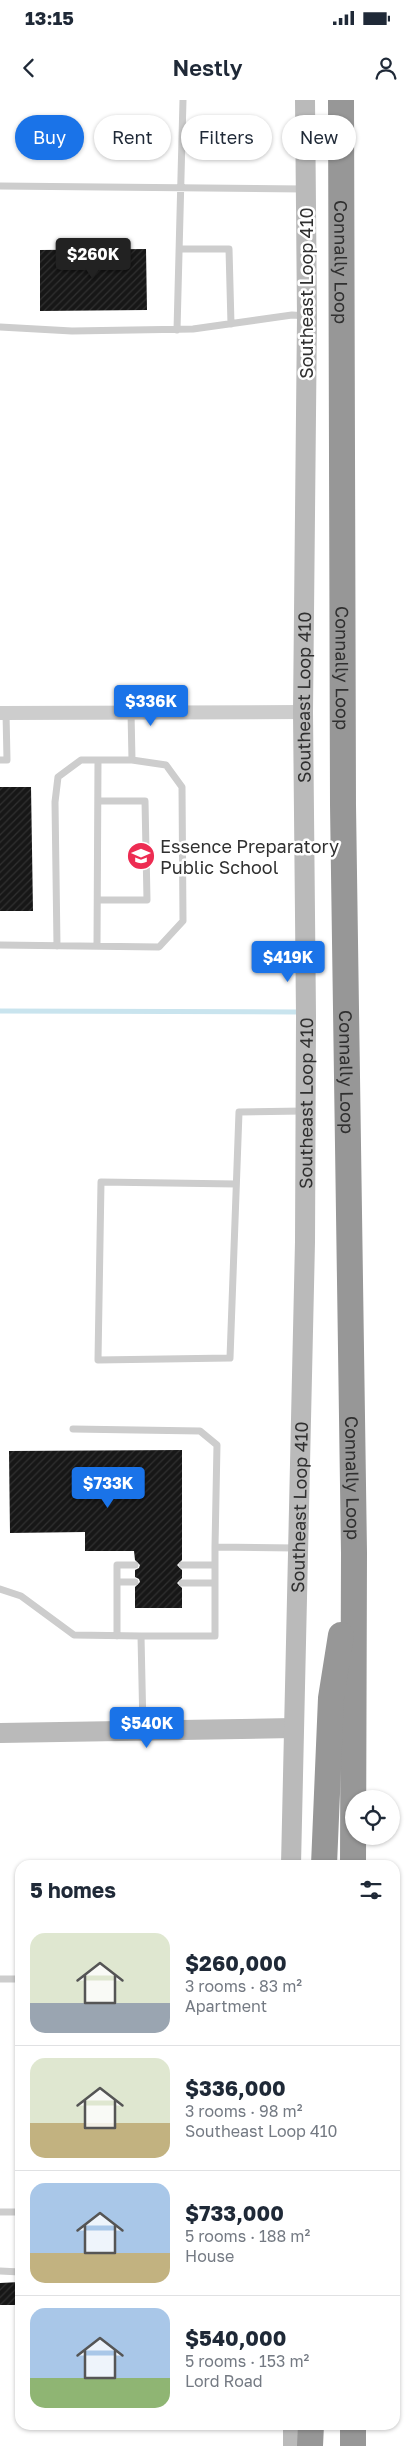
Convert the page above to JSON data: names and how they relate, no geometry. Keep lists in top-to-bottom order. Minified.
{"streets":{"highway":["Connally Loop"],"main road":["Southeast Loop 410"]},"places":{"school or university":["Essence Preparatory Public School"]},"page":{"status":"13:15","header":"Nestly","chip":["Buy","Rent","Filters","New"],"price":["$260K","$336K","$419K","$733K","$540K"],"heading":"5 homes","list":[{"name":"$260,000","note":"3 rooms · 83 m² · Apartment"},{"name":"$336,000","note":"3 rooms · 98 m² · Southeast Loop 410"},{"name":"$733,000","note":"5 rooms · 188 m² · House"},{"name":"$540,000","note":"5 rooms · 153 m² · Lord Road"}]}}
